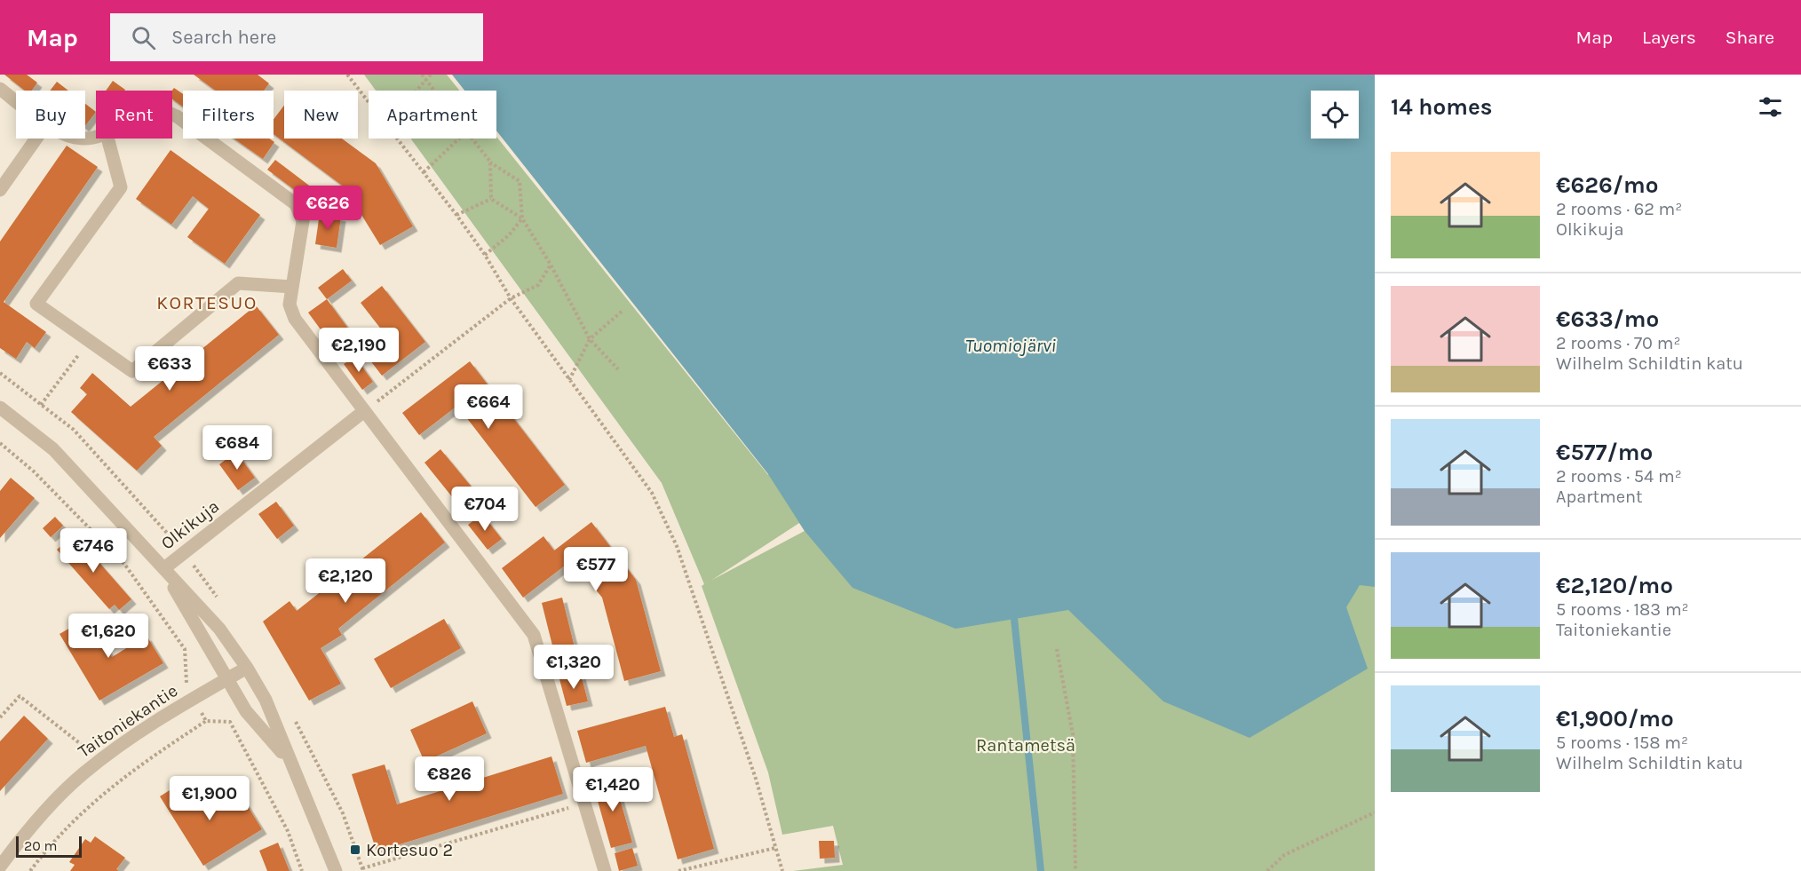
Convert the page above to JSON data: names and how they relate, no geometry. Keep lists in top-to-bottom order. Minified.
{"streets":{"street":["Olkikuja","Taitoniekantie"]},"districts":["KORTESUO"],"water":["Tuomiojärvi"],"parks":["Rantametsä"],"places":{"transit":["Kortesuo 2"]},"scale_bar":"20 m","page":{"header":"Map","search":"Search here","nav":["Map","Layers","Share"],"heading":"14 homes","chip":["Buy","Rent","Filters","New","Apartment"],"list":[{"name":"€626/mo","note":"2 rooms · 62 m² · Olkikuja"},{"name":"€633/mo","note":"2 rooms · 70 m² · Wilhelm Schildtin katu"},{"name":"€577/mo","note":"2 rooms · 54 m² · Apartment"},{"name":"€2,120/mo","note":"5 rooms · 183 m² · Taitoniekantie"},{"name":"€1,900/mo","note":"5 rooms · 158 m² · Wilhelm Schildtin katu"}],"price":["€626","€2,190","€633","€664","€684","€704","€746","€577","€2,120","€1,620","€1,320","€826","€1,420","€1,900"],"scale":"20 m"}}
